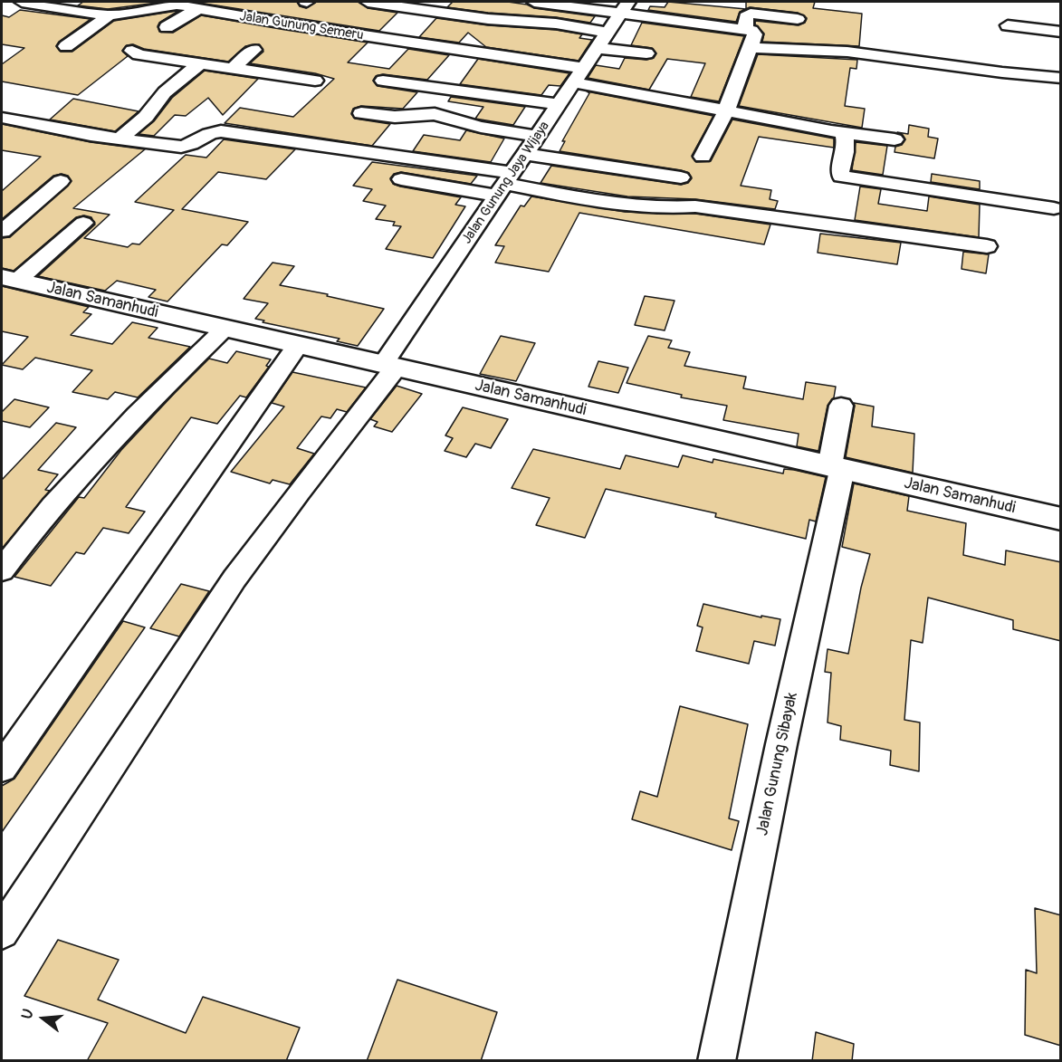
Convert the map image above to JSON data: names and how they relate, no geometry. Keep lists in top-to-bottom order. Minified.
{"streets":{"street":["Jalan Gunung Semeru","Jalan Gunung Jaya Wijaya","Jalan Samanhudi","Jalan Gunung Sibayak"]},"crossings":[["Jalan Gunung Semeru","Jalan Gunung Jaya Wijaya"],["Jalan Gunung Jaya Wijaya","Jalan Samanhudi"],["Jalan Samanhudi","Jalan Gunung Sibayak"]],"north":"left"}
